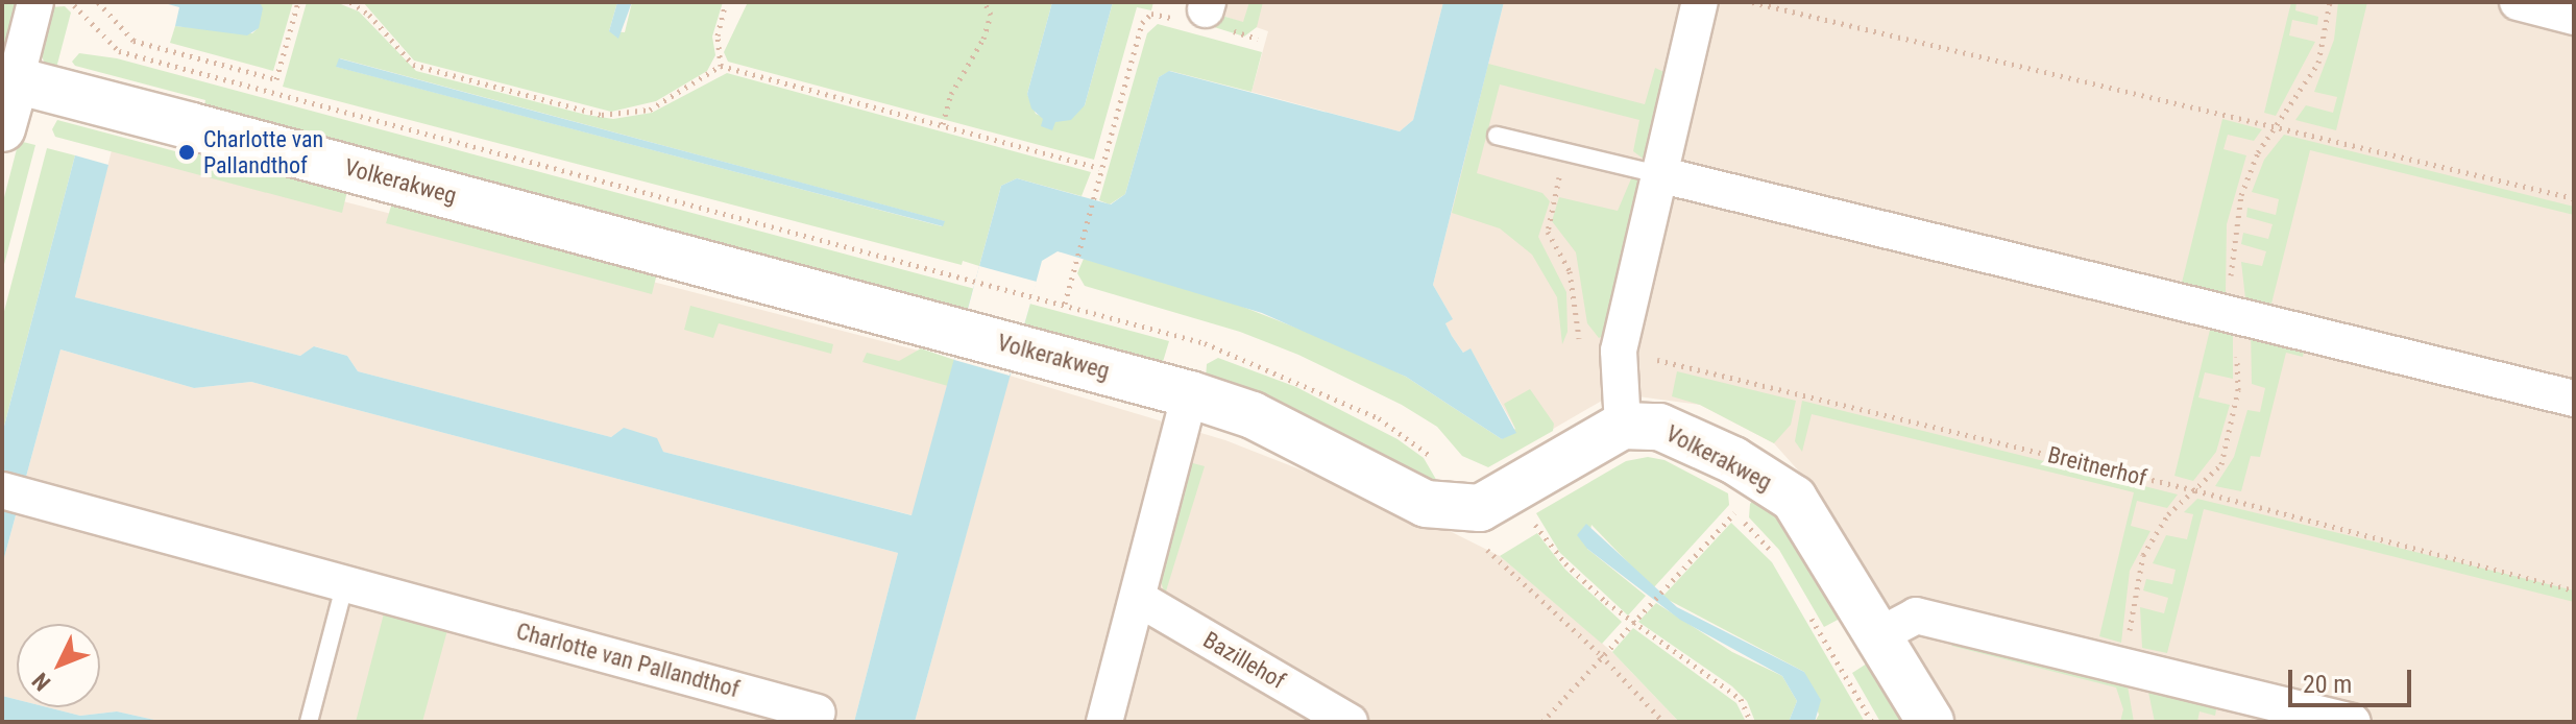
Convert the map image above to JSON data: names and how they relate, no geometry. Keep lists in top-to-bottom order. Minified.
{"streets":{"street":["Volkerakweg","Charlotte van Pallandthof","Bazillehof"],"path":["Breitnerhof"]},"places":["Charlotte van Pallandthof"],"scale_bar":"20 m","north":"bottom left"}
